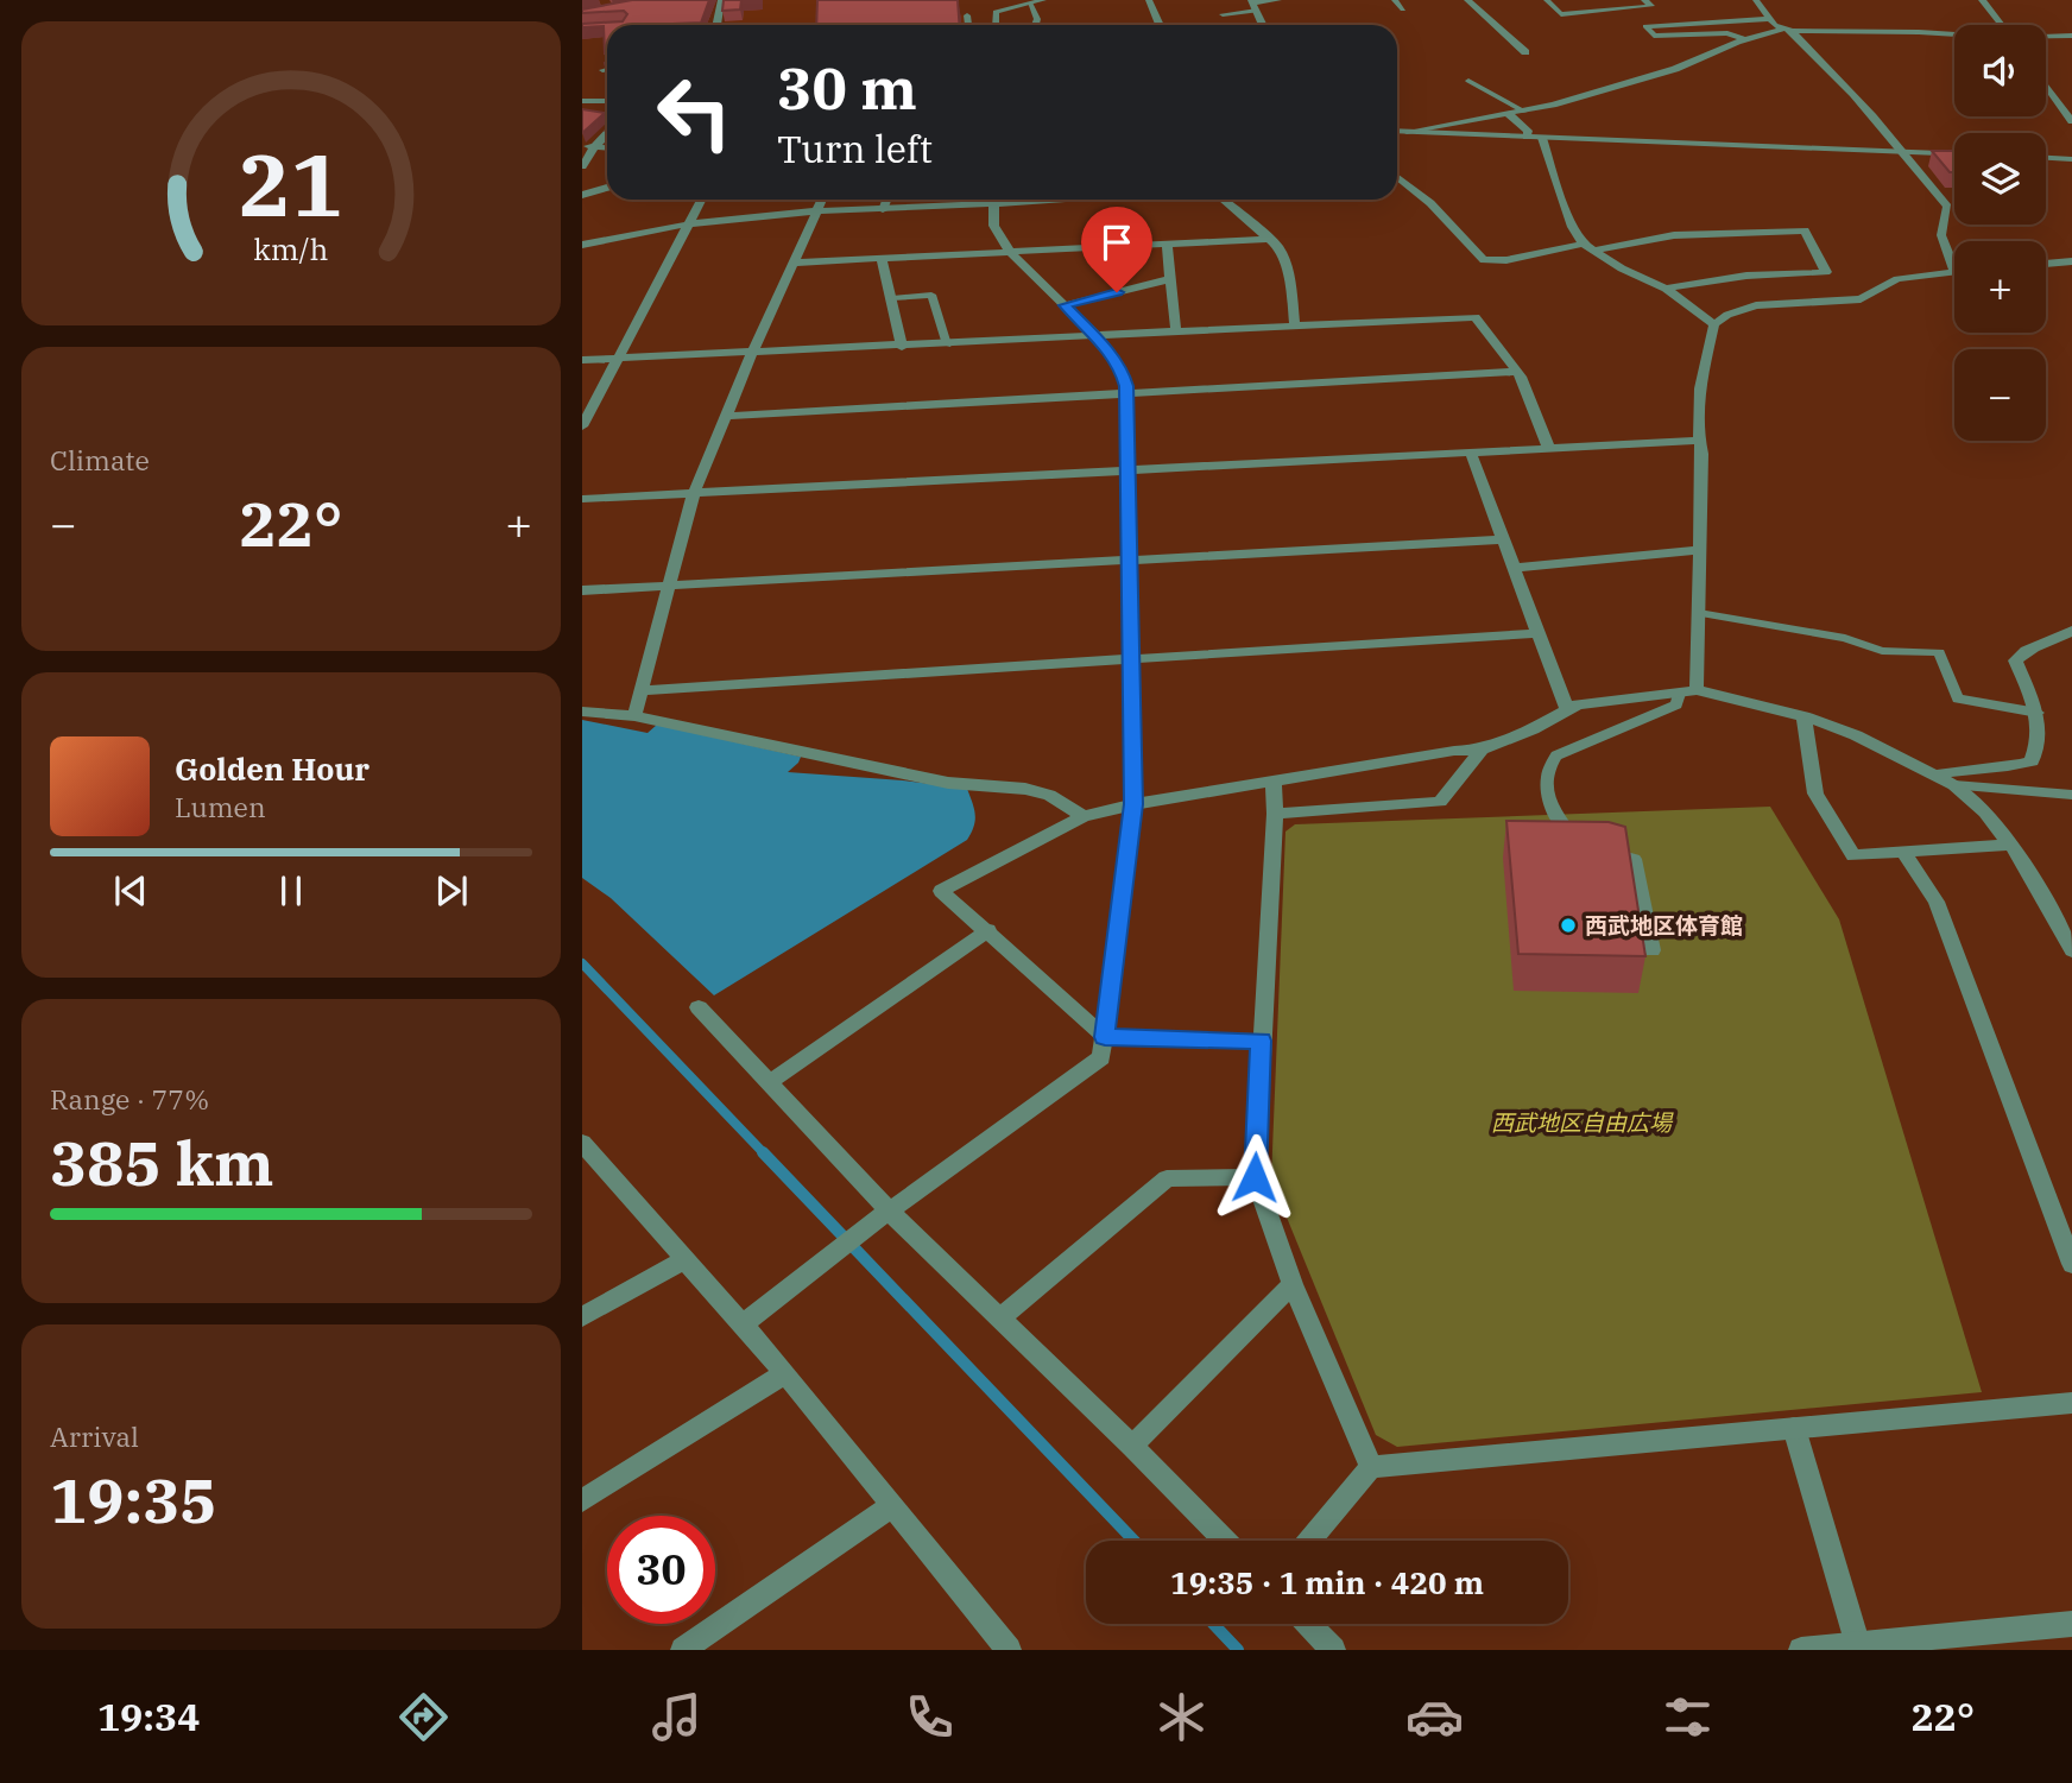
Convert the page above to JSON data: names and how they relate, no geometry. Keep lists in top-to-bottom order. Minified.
{"parks":["西武地区自由広場"],"places":["西武地区体育館"],"page":{"map_buttons":["+","−"],"turn":["30 m","Turn left"],"tile":["Climate",["Range · 77%","385 km"],["Arrival","19:35"]],"heat":["−","22°","+"],"song":["Golden Hour","Lumen"],"limit":"30","trip":"19:35 · 1 min · 420 m","tabs":["19:34","22°"],"gauge":["21","km/h"]}}
